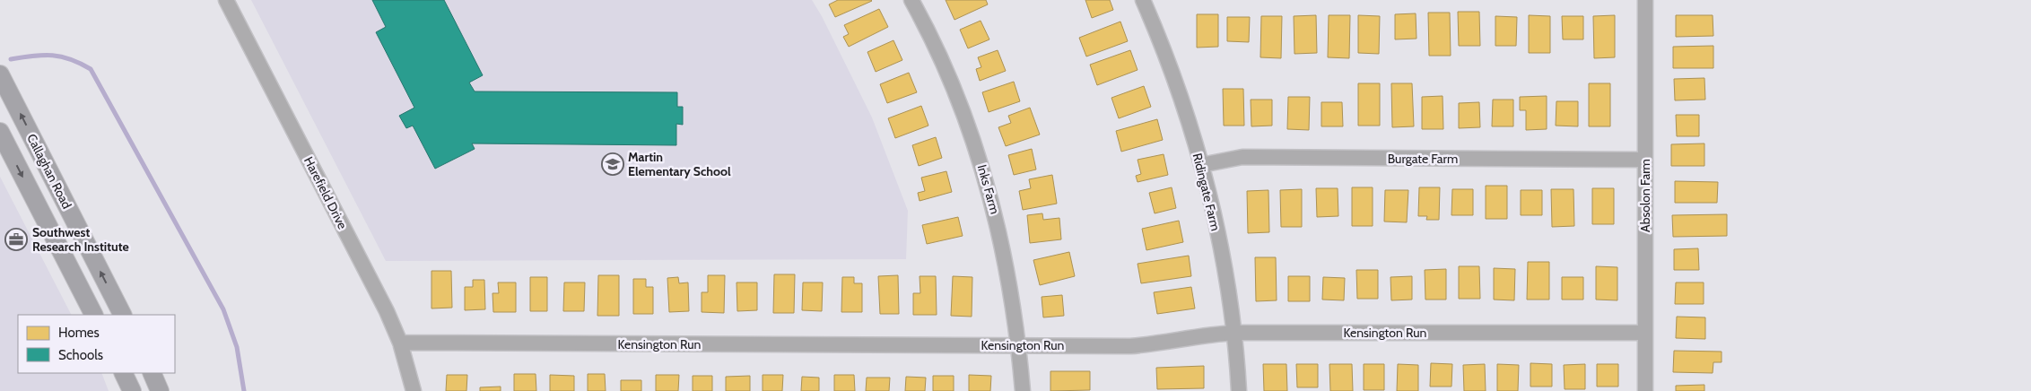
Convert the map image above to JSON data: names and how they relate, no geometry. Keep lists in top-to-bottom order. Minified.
{"streets":{"main road":["Callaghan Road"],"street":["Burgate Farm","Inks Farm","Ridingate Farm","Harefield Drive","Absolon Farm","Kensington Run"]},"crossings":[["Burgate Farm","Ridingate Farm"],["Burgate Farm","Absolon Farm"],["Inks Farm","Kensington Run"],["Ridingate Farm","Kensington Run"],["Harefield Drive","Kensington Run"],["Absolon Farm","Kensington Run"]],"places":{"school or university":["Martin Elementary School"],"office":["Southwest Research Institute"]},"legend":["Homes","Schools"]}
